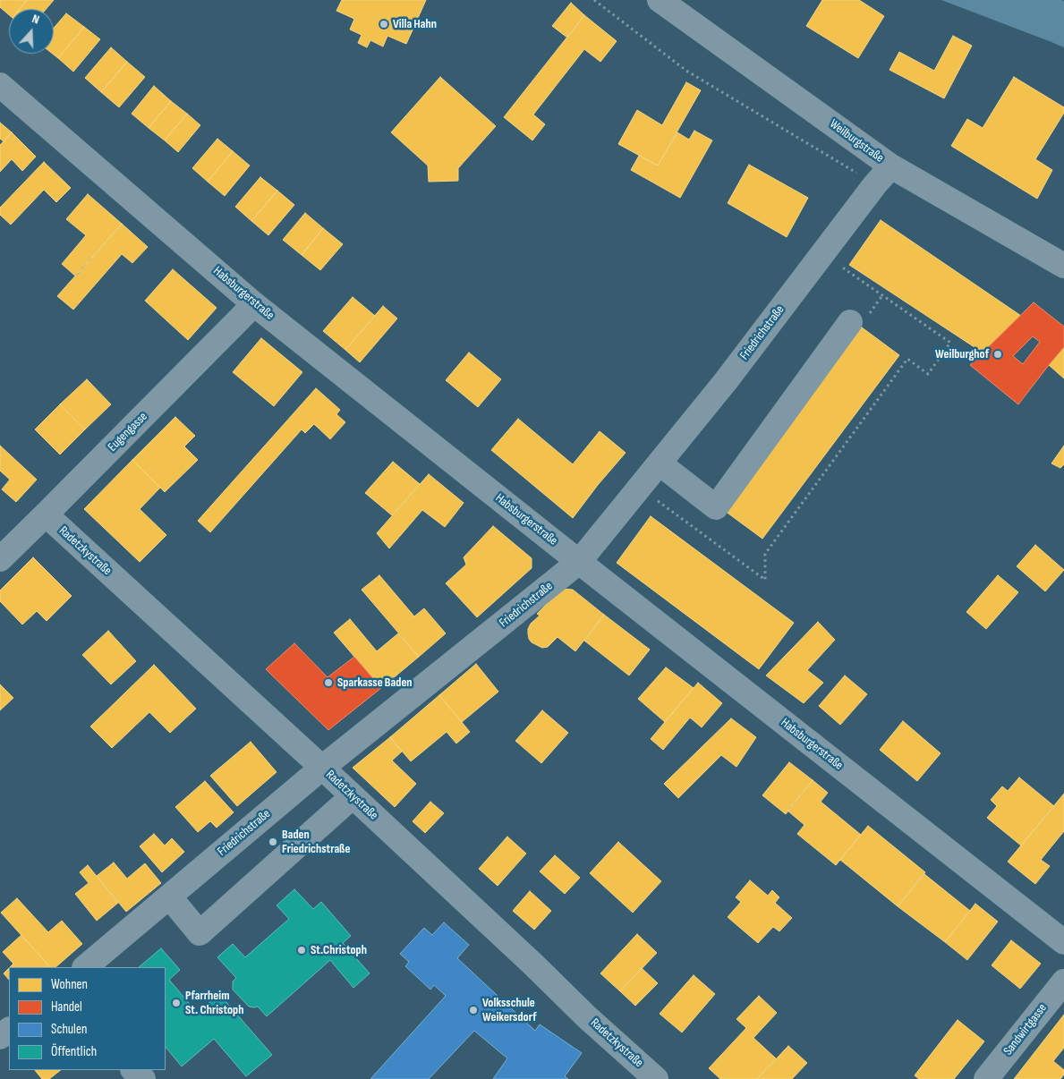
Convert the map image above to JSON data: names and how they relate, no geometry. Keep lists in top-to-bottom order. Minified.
{"streets":{"street":["Weilburgstraße","Habsburgerstraße","Friedrichstraße","Eugengasse","Radetzkystraße","Sandwirtgasse"]},"crossings":[["Weilburgstraße","Friedrichstraße"],["Habsburgerstraße","Friedrichstraße"],["Habsburgerstraße","Eugengasse"],["Friedrichstraße","Radetzkystraße"],["Eugengasse","Radetzkystraße"]],"places":["Villa Hahn","Weilburghof","Sparkasse Baden","Baden Friedrichstraße","St.Christoph","Pfarrheim St. Christoph","Volksschule Weikersdorf"],"legend":["Wohnen","Handel","Schulen","Öffentlich"],"north":"top"}
